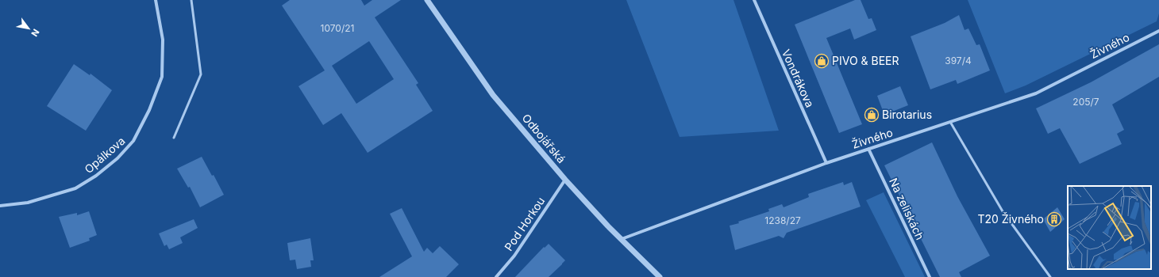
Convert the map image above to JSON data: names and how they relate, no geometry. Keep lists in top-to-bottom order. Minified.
{"streets":{"street":["Živného","Vondrákova","Odbojářská","Opálkova","Na zeliskách","Pod Horkou"]},"crossings":[["Živného","Vondrákova"],["Živného","Odbojářská"],["Živného","Na zeliskách"],["Odbojářská","Pod Horkou"]],"places":{"shop":["PIVO & BEER","Birotarius"],"building":["T20 Živného"]},"house_numbers":["1070/21","397/4","205/7","1238/27"],"north":"bottom right"}
